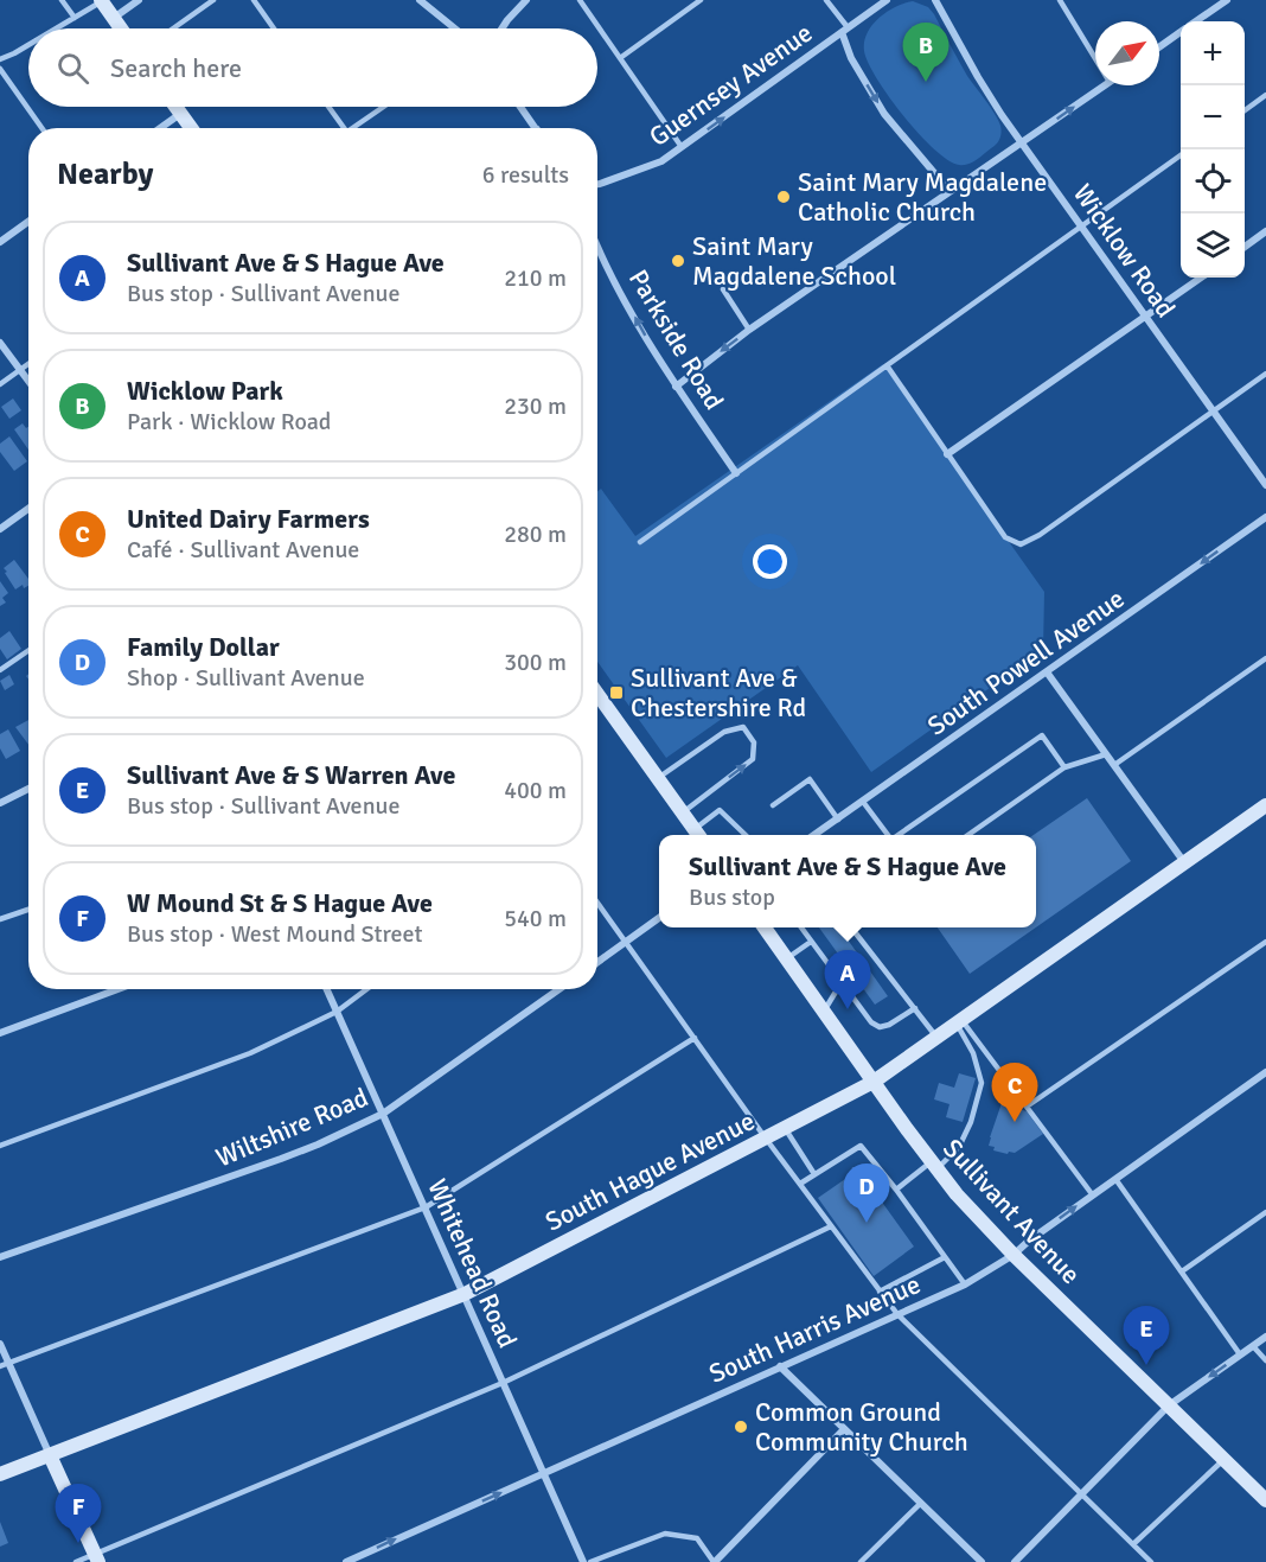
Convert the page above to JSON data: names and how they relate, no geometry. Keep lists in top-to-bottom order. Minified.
{"streets":{"main road":["South Hague Avenue","Sullivant Avenue"],"street":["Guernsey Avenue","Wicklow Road","Parkside Road","South Powell Avenue","Wiltshire Road","Whitehead Road","South Harris Avenue"]},"crossings":[["Wiltshire Road","Whitehead Road"],["South Hague Avenue","Sullivant Avenue"],["South Hague Avenue","Whitehead Road"],["Sullivant Avenue","South Harris Avenue"],["Whitehead Road","South Harris Avenue"]],"one_way":["Guernsey Avenue","Parkside Road","South Powell Avenue"],"places":{"other":["Saint Mary Magdalene Catholic Church","Saint Mary Magdalene School","Common Ground Community Church"],"transit":["Sullivant Ave & Chestershire Rd"]},"north":"top right","page":{"map_buttons":["+","−"],"pins":["B","A","C","D","E","F"],"search":"Search here","heading":["Nearby","6 results"],"list":[{"mark":"A","name":"Sullivant Ave & S Hague Ave","note":"Bus stop · Sullivant Avenue","value":"210 m"},{"mark":"B","name":"Wicklow Park","note":"Park · Wicklow Road","value":"230 m"},{"mark":"C","name":"United Dairy Farmers","note":"Café · Sullivant Avenue","value":"280 m"},{"mark":"D","name":"Family Dollar","note":"Shop · Sullivant Avenue","value":"300 m"},{"mark":"E","name":"Sullivant Ave & S Warren Ave","note":"Bus stop · Sullivant Avenue","value":"400 m"},{"mark":"F","name":"W Mound St & S Hague Ave","note":"Bus stop · West Mound Street","value":"540 m"}],"popup":["Sullivant Ave & S Hague Ave","Bus stop"]}}
